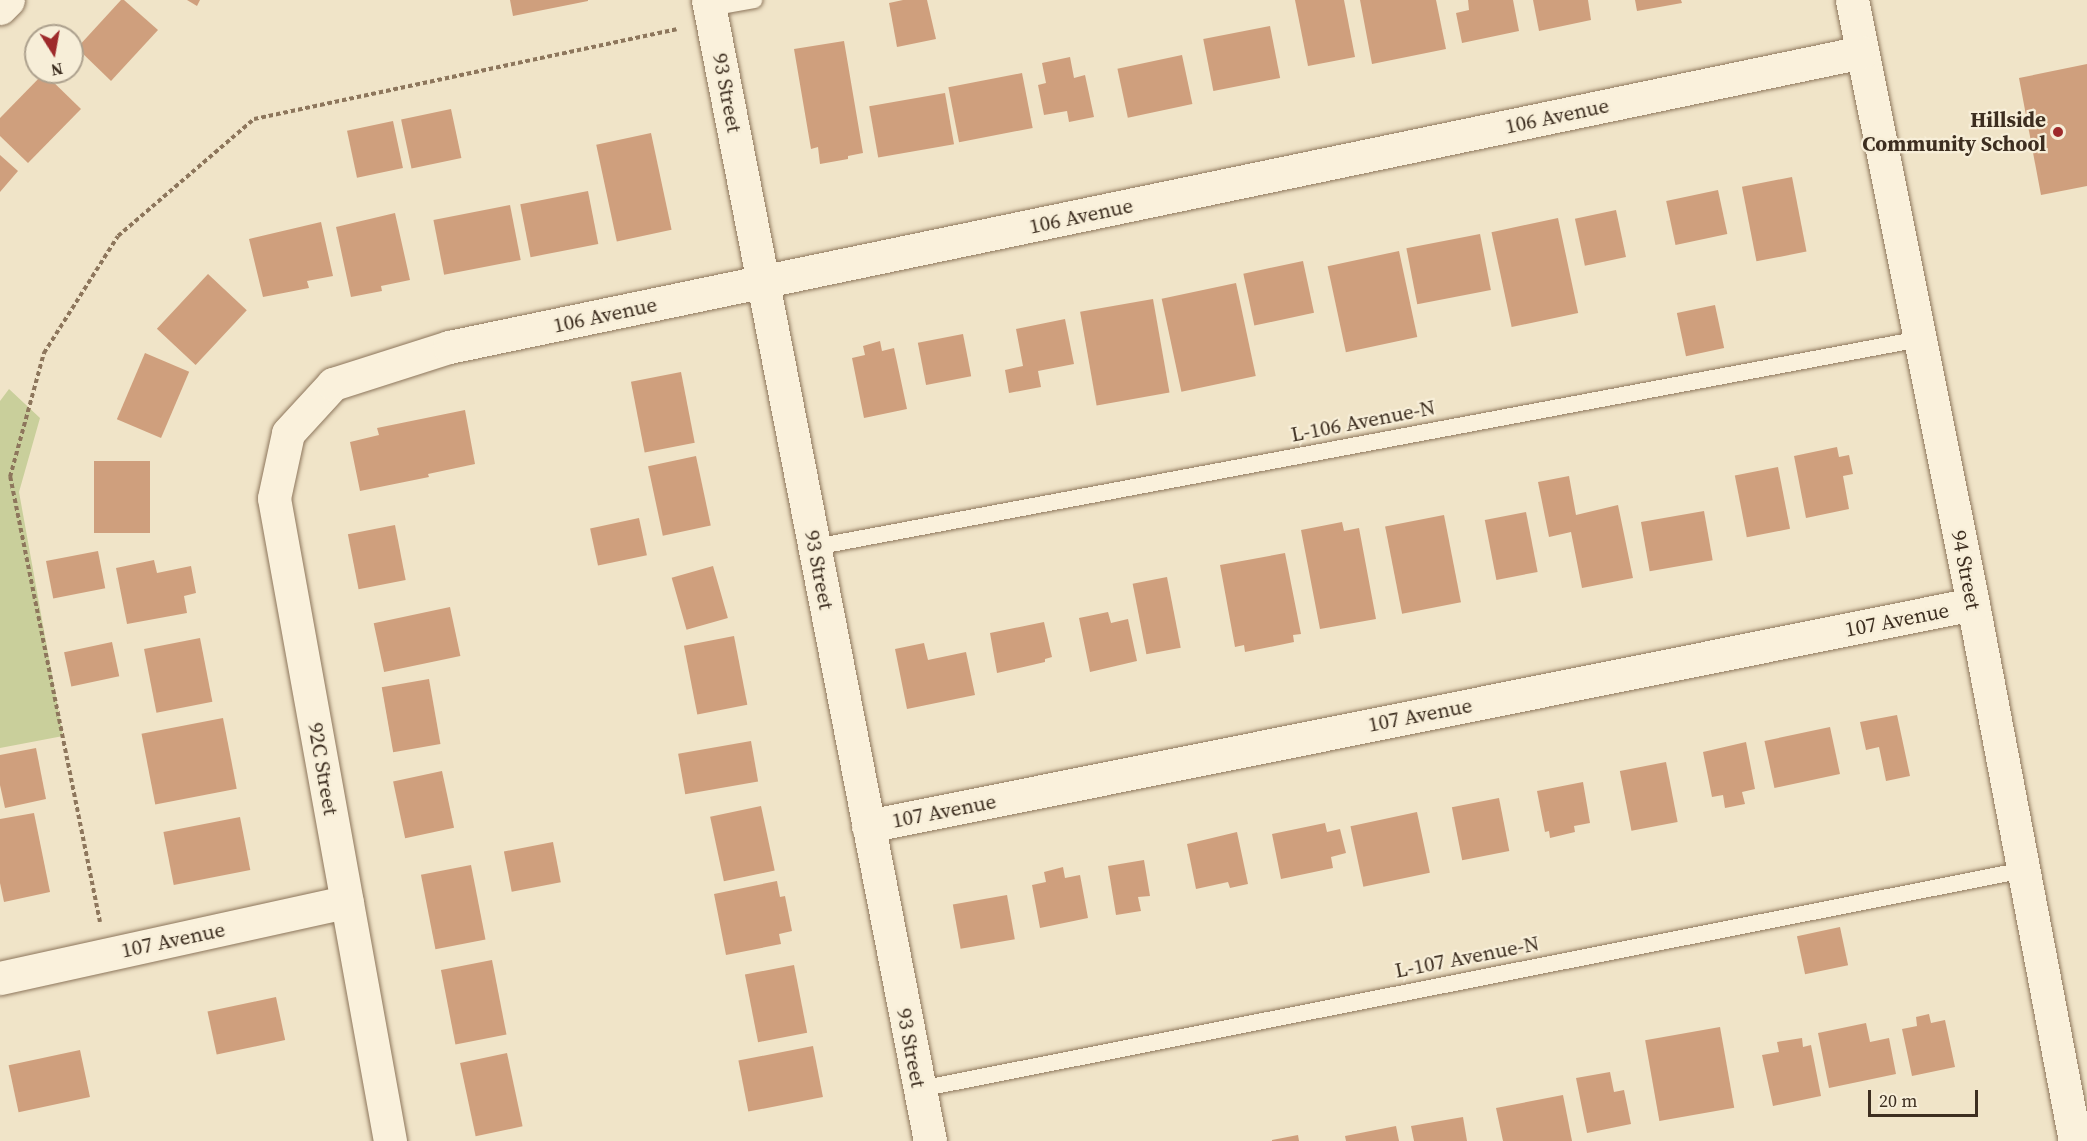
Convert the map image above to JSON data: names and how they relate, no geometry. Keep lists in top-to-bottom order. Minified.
{"streets":{"street":["93 Street","106 Avenue","94 Street","107 Avenue","92C Street"],"lane":["L-106 Avenue-N","L-107 Avenue-N"]},"crossings":[["93 Street","106 Avenue"],["93 Street","L-106 Avenue-N"],["93 Street","107 Avenue"],["93 Street","L-107 Avenue-N"],["106 Avenue","94 Street"],["106 Avenue","92C Street"],["L-106 Avenue-N","94 Street"],["94 Street","107 Avenue"],["94 Street","L-107 Avenue-N"],["107 Avenue","92C Street"]],"places":["Hillside Community School"],"scale_bar":"20 m","north":"bottom"}
